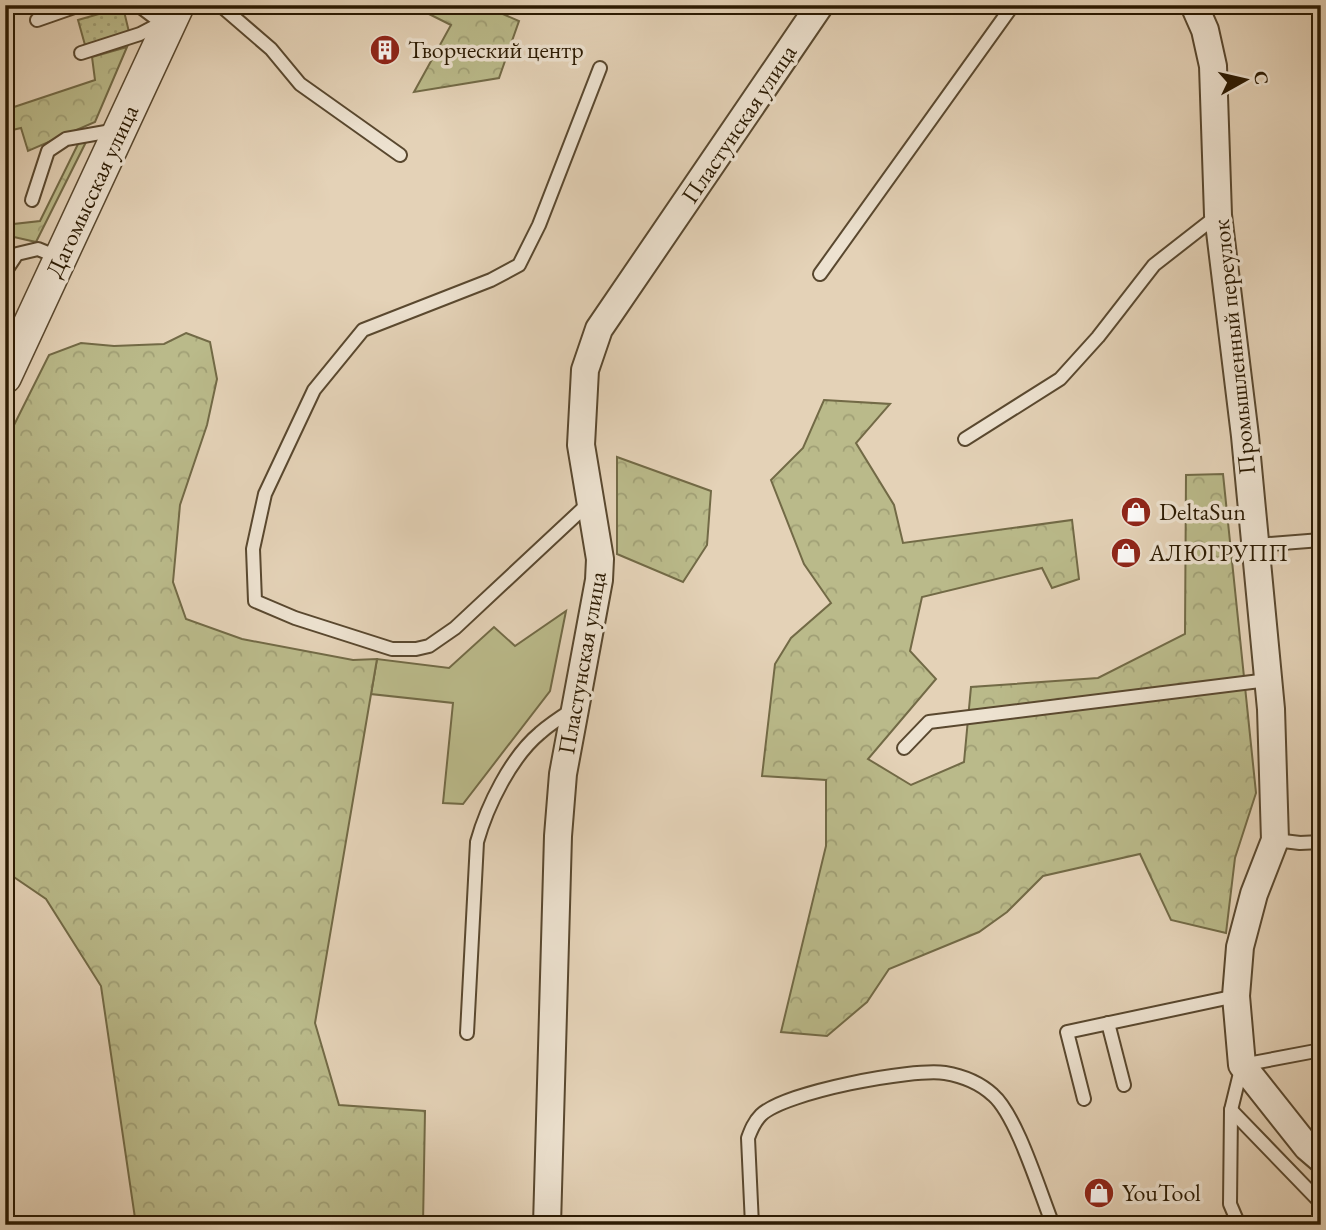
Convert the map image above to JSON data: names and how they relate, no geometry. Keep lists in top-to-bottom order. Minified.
{"streets":{"street":["Пластунская улица","Дагомысская улица","Промышленный переулок"]},"places":{"building":["Творческий центр"],"shop":["DeltaSun","АЛЮГРУПП","YouTool"]},"north":"right"}
